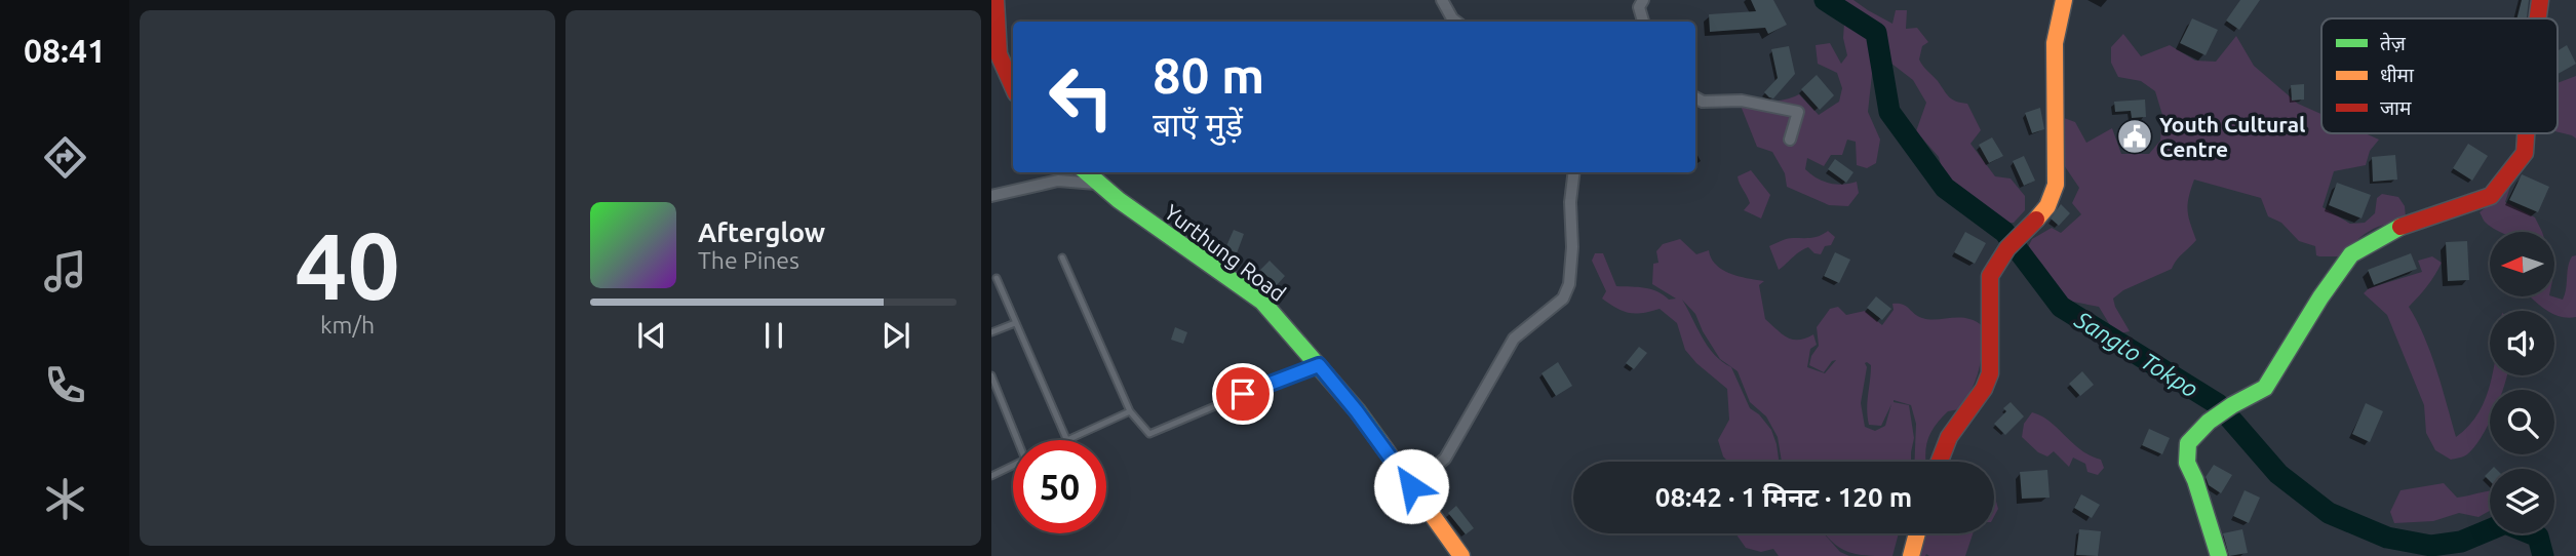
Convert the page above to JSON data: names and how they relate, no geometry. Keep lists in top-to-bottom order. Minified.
{"streets":{"street":["Yurthung Road"]},"water":["Sangto Tokpo"],"places":{"public building":["Youth Cultural Centre"]},"legend":["तेज़","धीमा","जाम"],"north":"left","page":{"tabs":"08:41","tile":["40","km/h"],"turn":["80 m","बाएँ मुड़ें"],"song":["Afterglow","The Pines"],"limit":"50","trip":"08:42 · 1 मिनट · 120 m"}}
